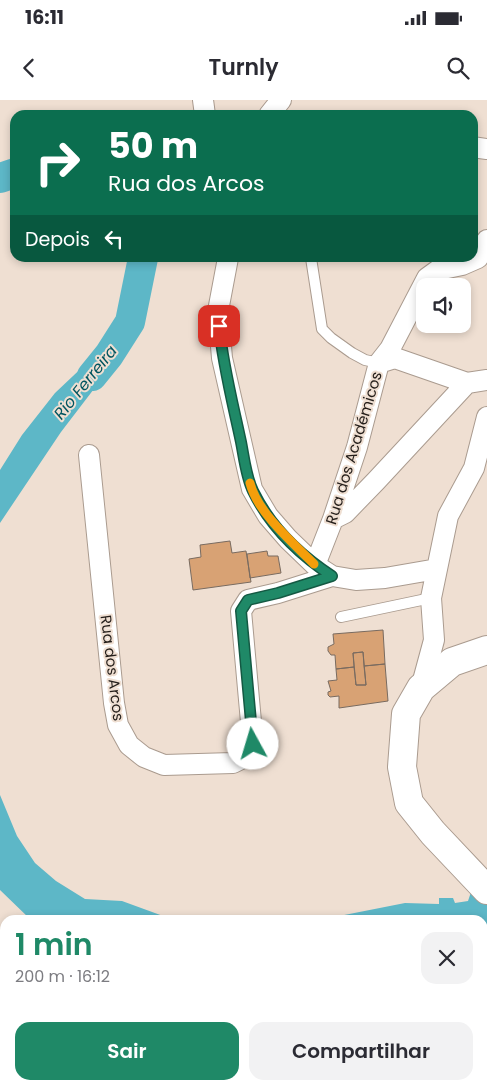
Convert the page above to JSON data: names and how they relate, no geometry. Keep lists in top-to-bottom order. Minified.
{"streets":{"street":["Rua dos Académicos","Rua dos Arcos"]},"water":["Rio Ferreira"],"page":{"status":"16:11","header":"Turnly","turn":["50 m","Rua dos Arcos"],"then":"Depois","heading":["1 min","200 m · 16:12"],"buttons":["Sair","Compartilhar"]}}
